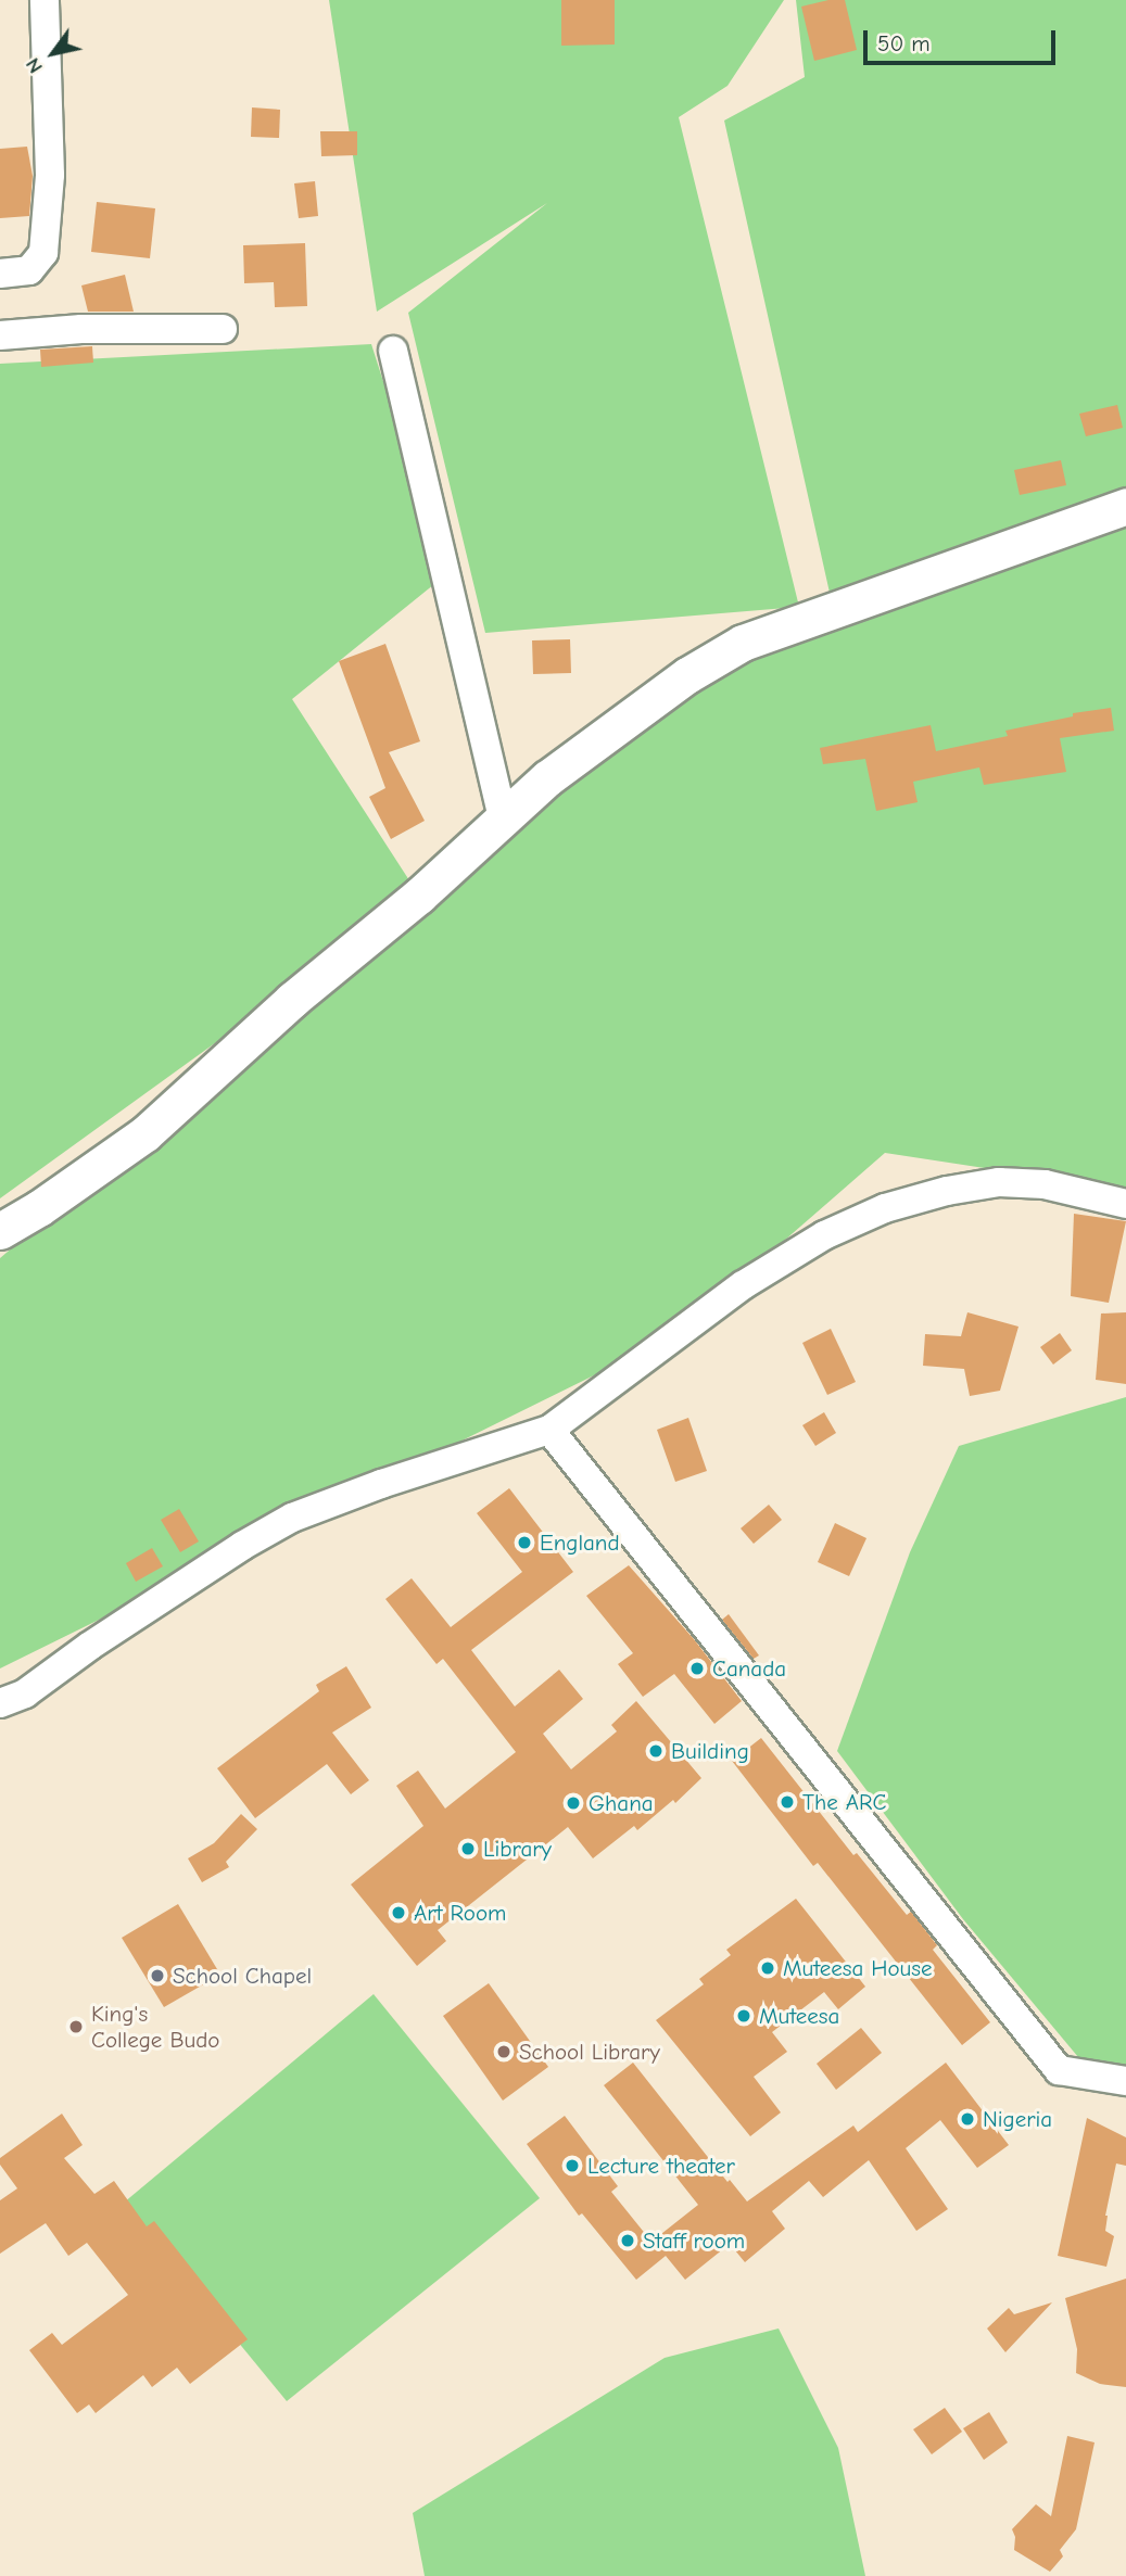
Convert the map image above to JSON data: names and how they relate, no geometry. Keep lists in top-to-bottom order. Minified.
{"places":["England","Canada","Building","The ARC","Ghana","Library","Art Room","Muteesa House","School Chapel","Muteesa","King's College Budo","School Library","Nigeria","Lecture theater","Staff room"],"scale_bar":"50 m","north":"bottom left"}
